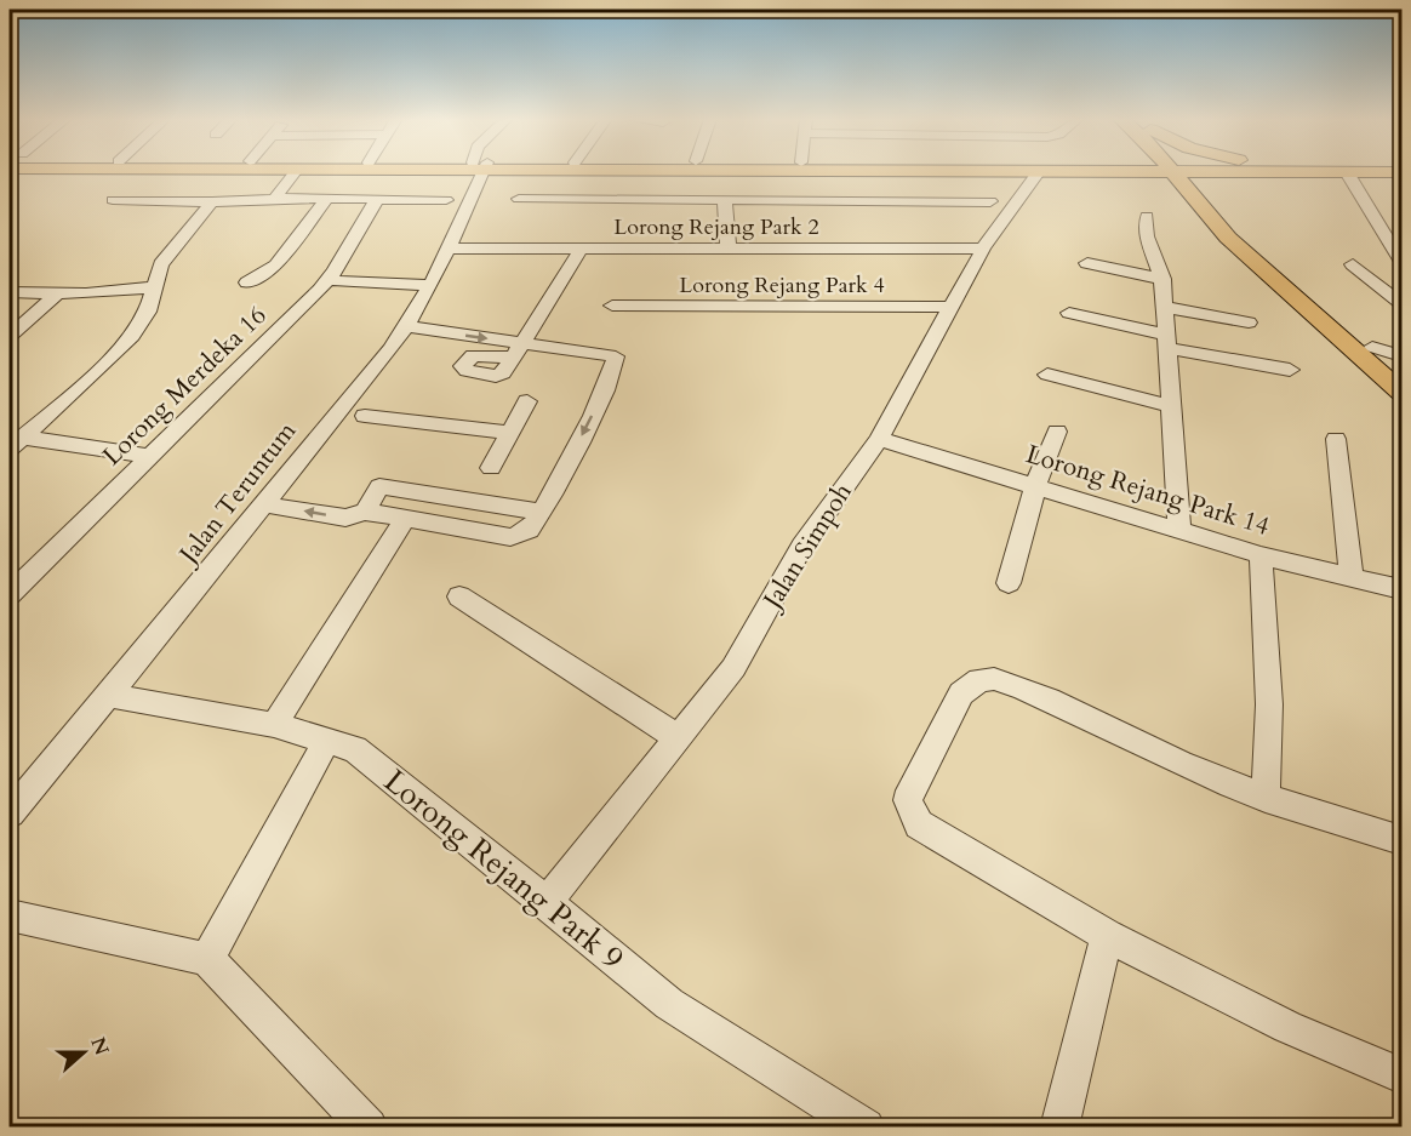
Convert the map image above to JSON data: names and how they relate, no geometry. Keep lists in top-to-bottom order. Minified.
{"streets":{"street":["Lorong Rejang Park 2","Lorong Rejang Park 4","Lorong Merdeka 16","Lorong Rejang Park 14","Jalan Teruntum","Jalan Simpoh","Lorong Rejang Park 9"]},"crossings":[["Lorong Rejang Park 2","Jalan Teruntum"],["Lorong Rejang Park 2","Jalan Simpoh"],["Lorong Rejang Park 4","Jalan Simpoh"],["Lorong Rejang Park 14","Jalan Simpoh"],["Jalan Teruntum","Lorong Rejang Park 9"],["Jalan Simpoh","Lorong Rejang Park 9"]],"north":"right"}
